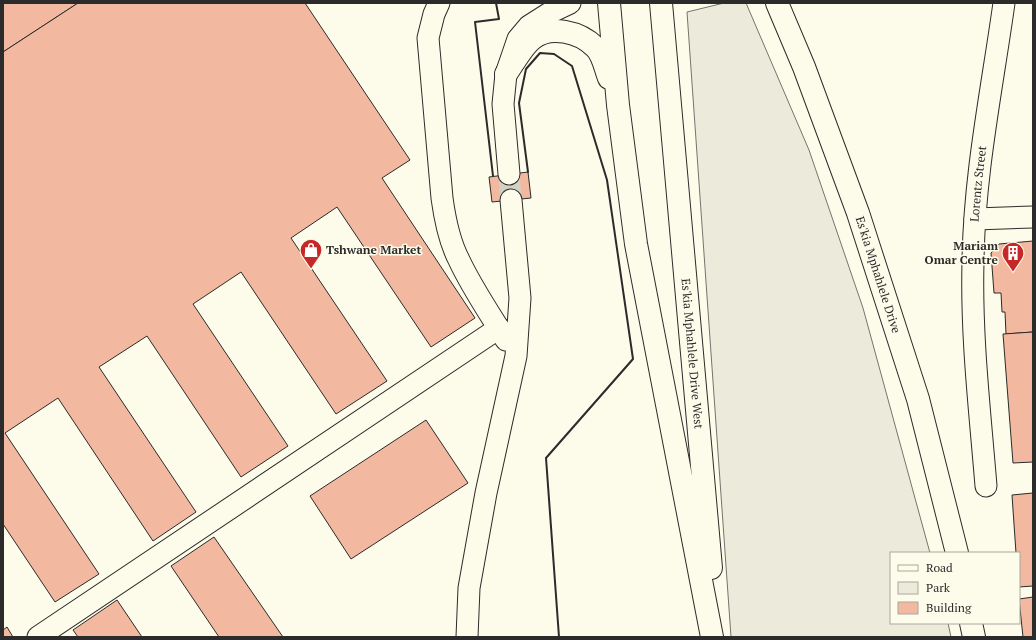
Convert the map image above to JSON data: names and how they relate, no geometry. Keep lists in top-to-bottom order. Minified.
{"streets":{"main road":["Es'kia Mphahlele Drive","Es'kia Mphahlele Drive West"],"lane":["Lorentz Street"]},"places":{"shop":["Tshwane Market"],"building":["Mariam Omar Centre"]},"legend":["Road","Park","Building"]}
